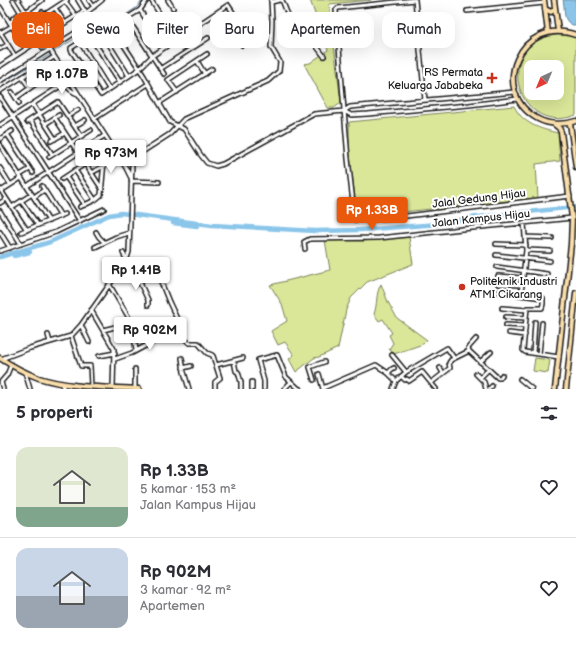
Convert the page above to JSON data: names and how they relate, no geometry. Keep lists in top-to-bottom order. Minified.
{"streets":{"street":["Jalal Gedung Hijau","Jalan Kampus Hijau"]},"places":{"health":["RS Permata Keluarga Jababeka"],"other":["Politeknik Industri ATMI Cikarang"]},"north":"bottom left","page":{"chip":["Beli","Sewa","Filter","Baru","Apartemen","Rumah"],"price":["Rp 1.07B","Rp 973M","Rp 1.33B","Rp 1.41B","Rp 902M"],"heading":"5 properti","list":[{"name":"Rp 1.33B","note":"5 kamar · 153 m² · Jalan Kampus Hijau"},{"name":"Rp 902M","note":"3 kamar · 92 m² · Apartemen"}]}}
